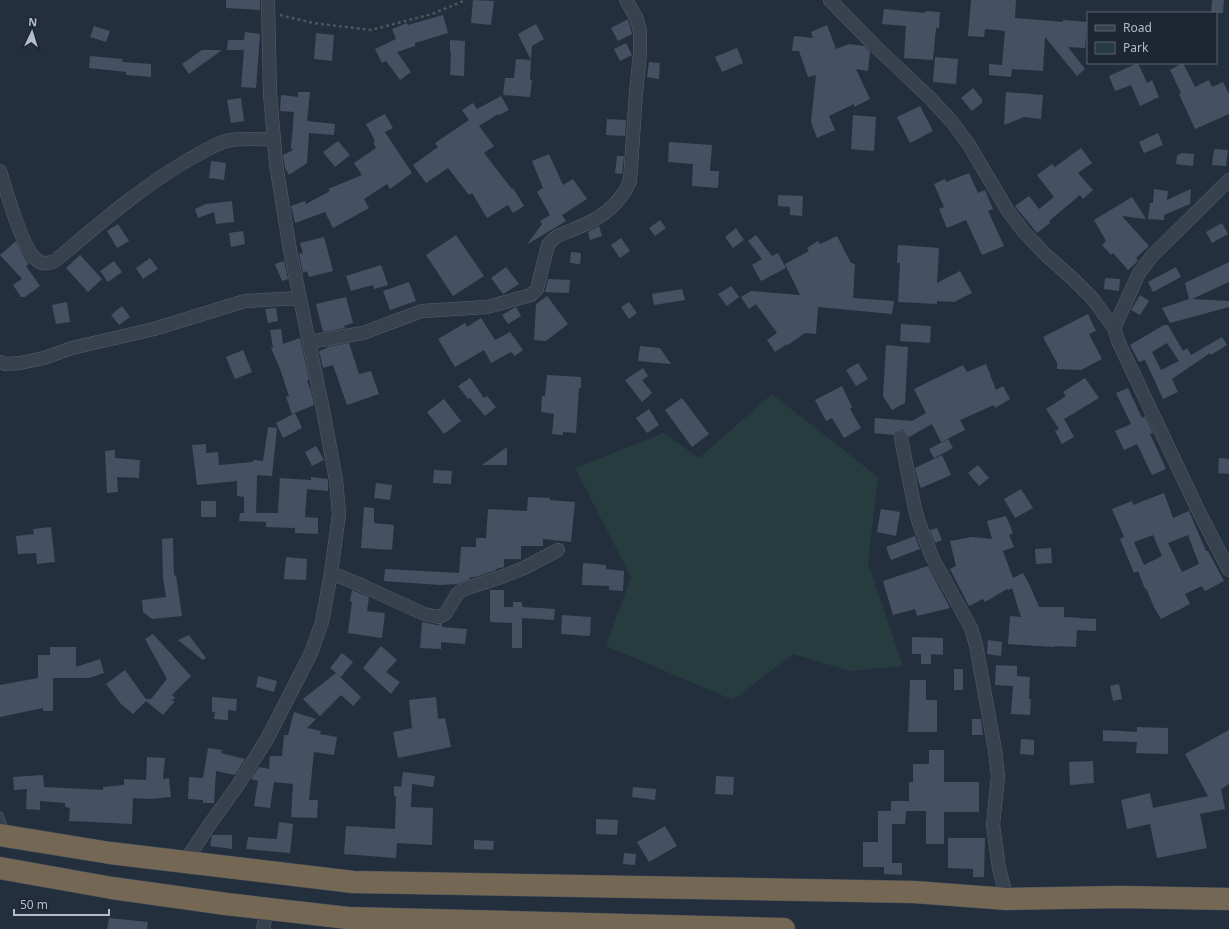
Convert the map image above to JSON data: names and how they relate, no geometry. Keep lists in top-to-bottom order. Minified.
{"legend":["Road","Park"],"scale_bar":"50 m","north":"top"}
